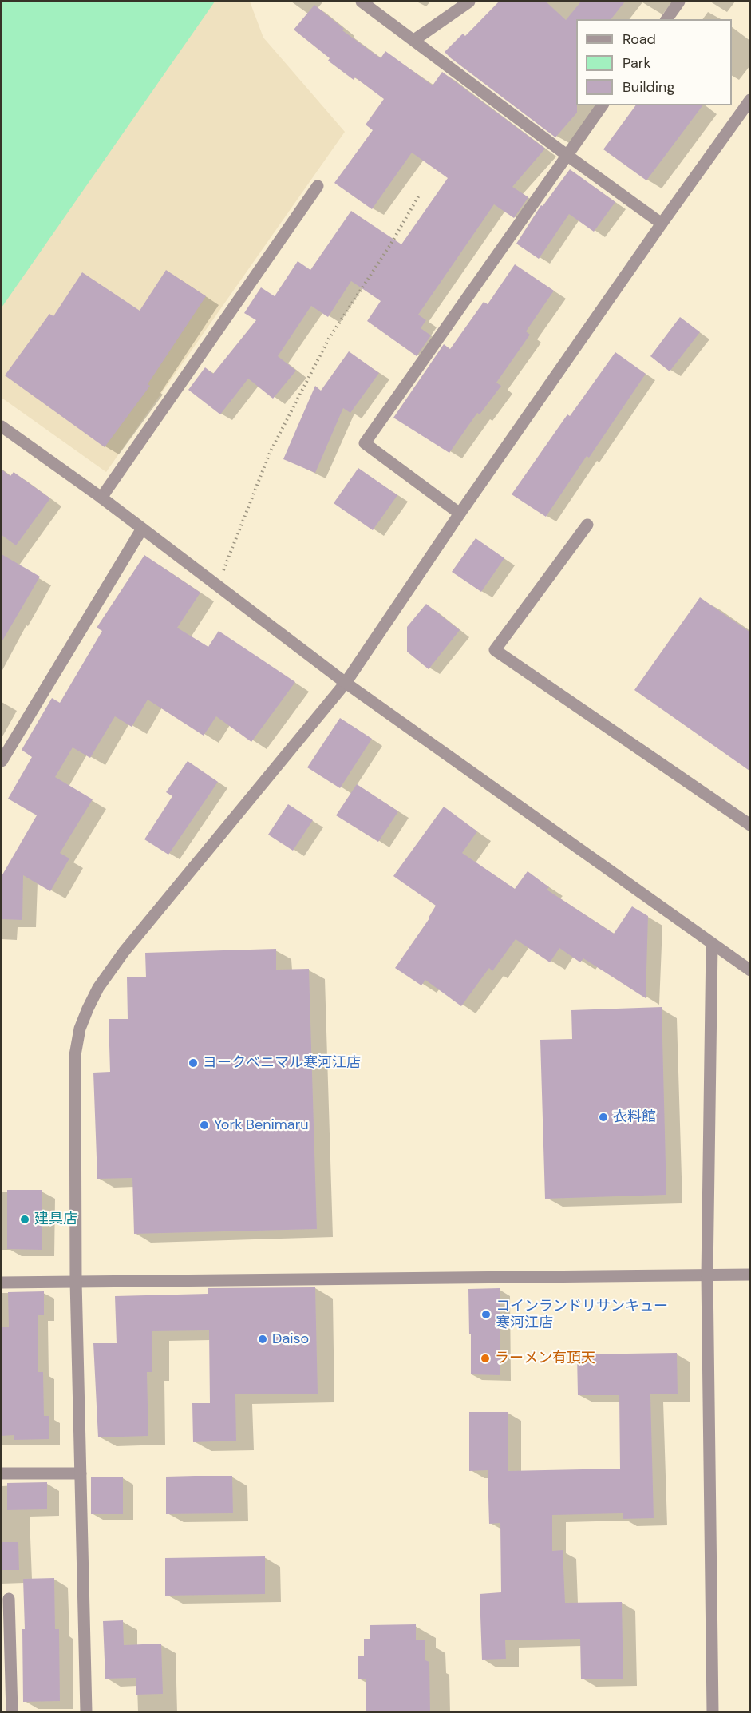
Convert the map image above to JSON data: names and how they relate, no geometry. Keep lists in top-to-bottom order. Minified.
{"places":["ヨークベニマル寒河江店","衣料館","York Benimaru","建具店","コインランドリサンキュー 寒河江店","Daiso","ラーメン有頂天"],"legend":["Road","Park","Building"]}
